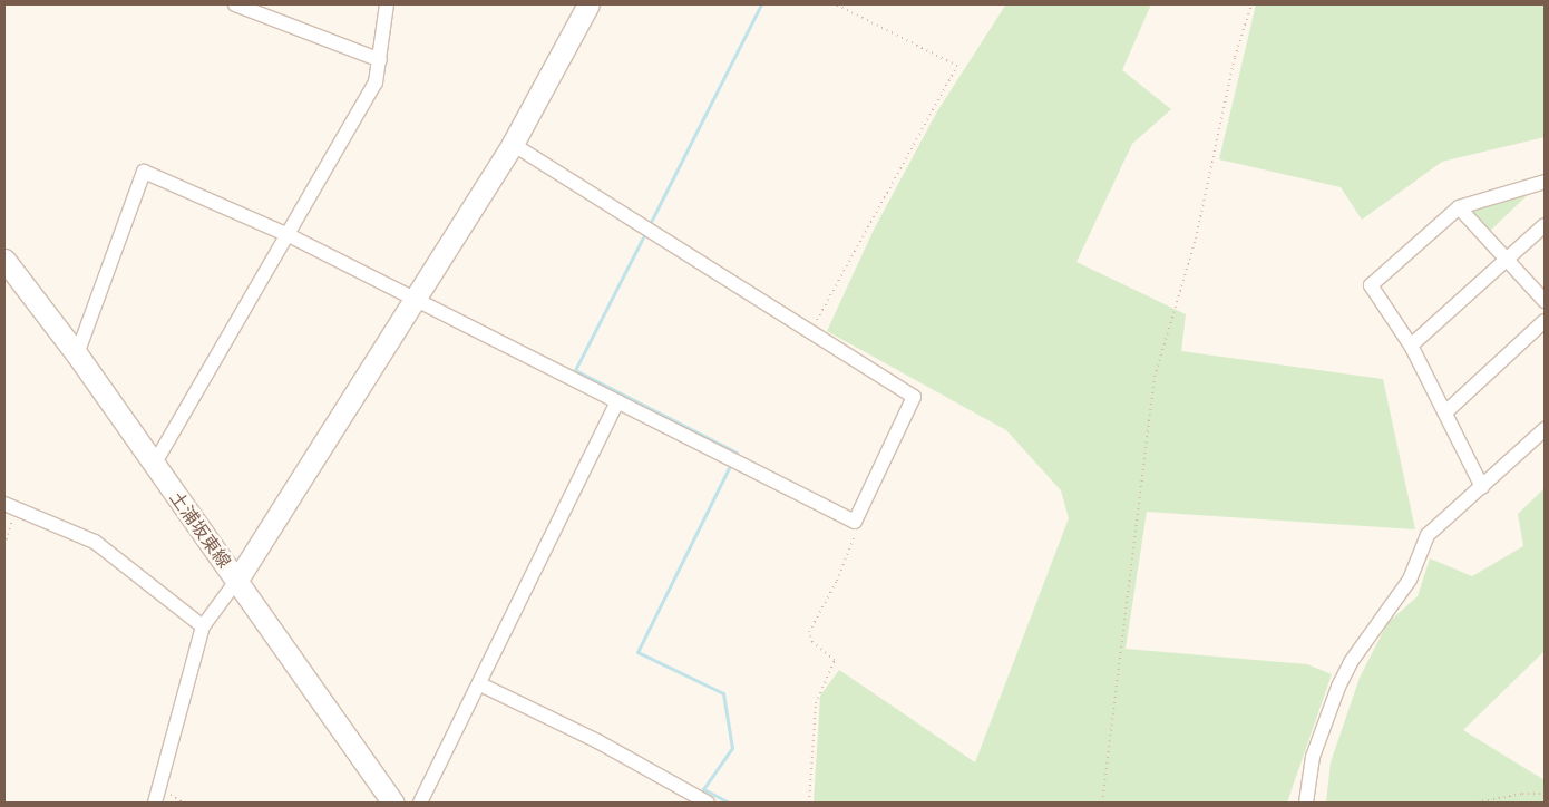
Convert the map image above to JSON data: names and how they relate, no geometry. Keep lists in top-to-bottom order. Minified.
{"streets":{"street":["土浦坂東線"]}}
